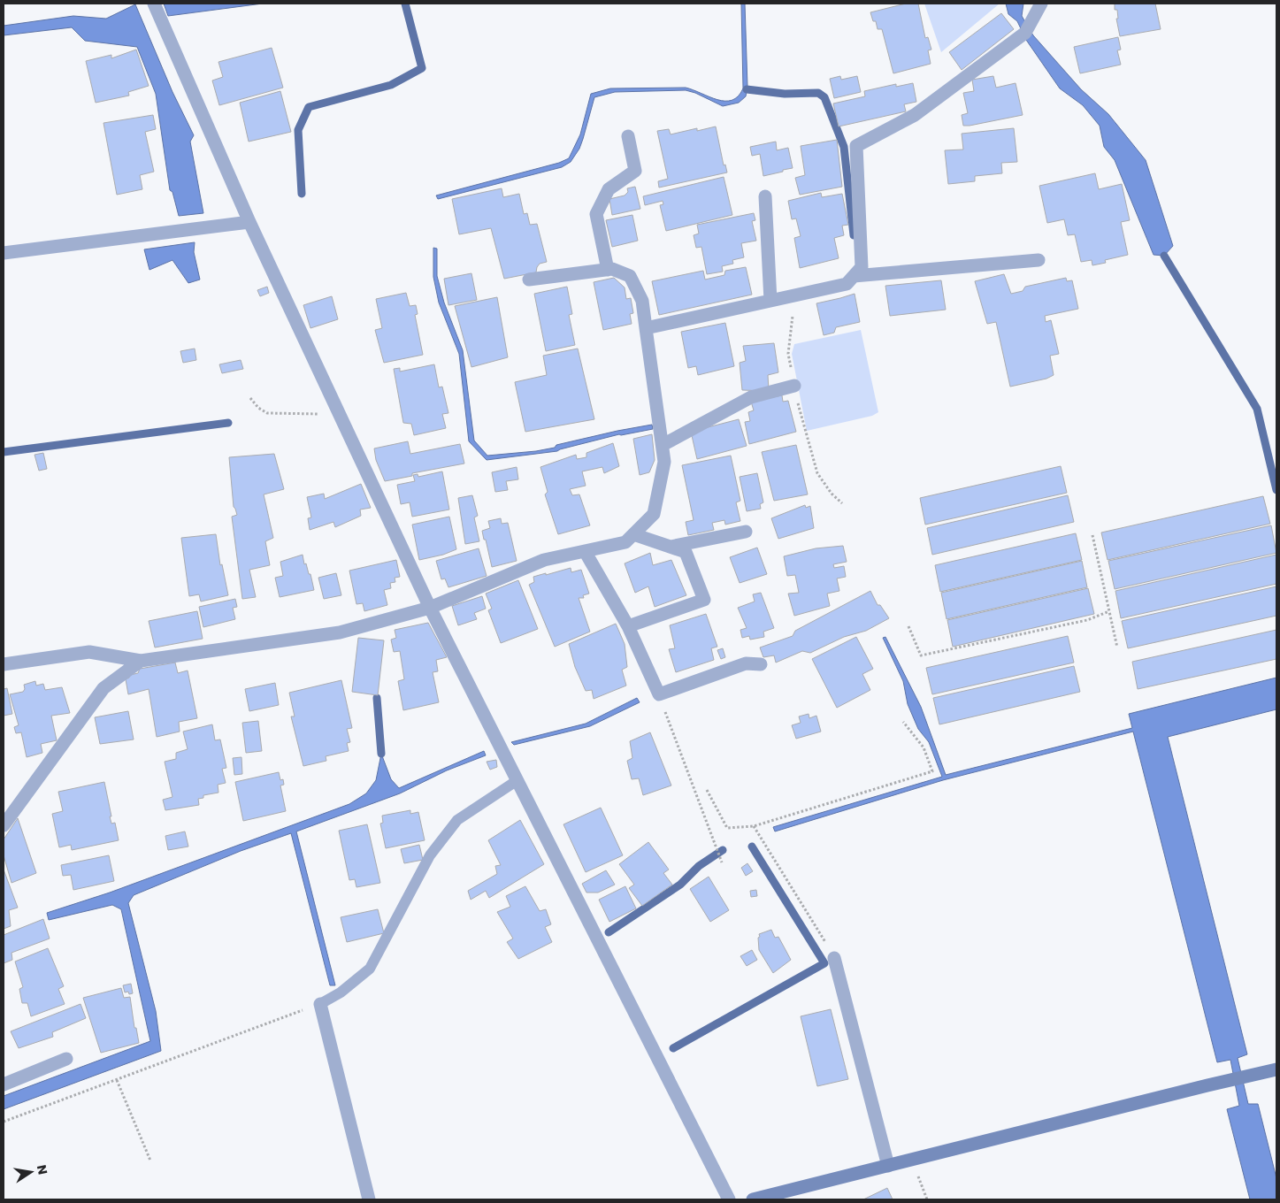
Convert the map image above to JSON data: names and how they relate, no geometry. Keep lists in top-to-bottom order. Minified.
{"north":"right"}
